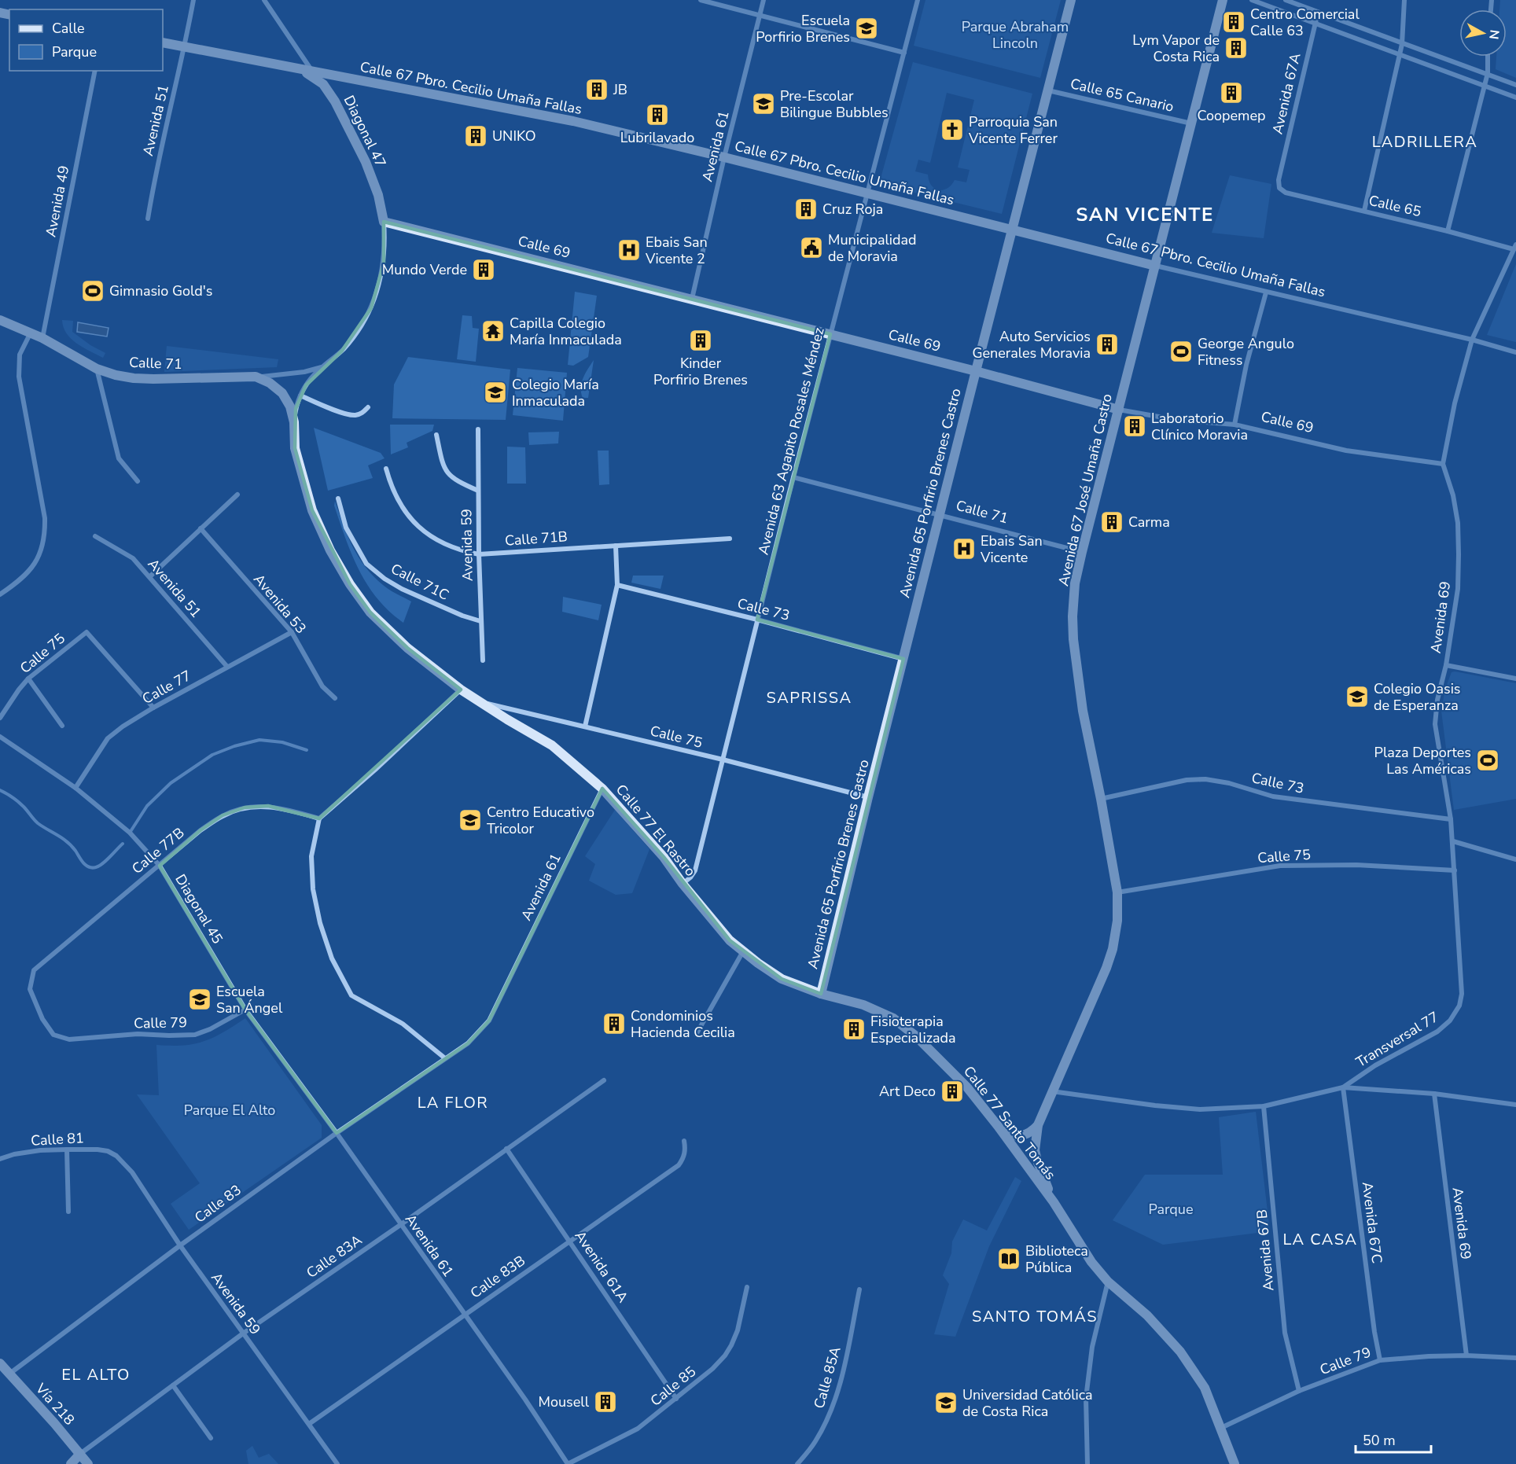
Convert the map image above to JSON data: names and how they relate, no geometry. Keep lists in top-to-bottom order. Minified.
{"streets":{"main road":["Calle 67 Pbro. Cecilio Umaña Fallas","Diagonal 47","Calle 69","Calle 71","Avenida 67 José Umaña Castro","Avenida 65 Porfirio Brenes Castro","Calle 77 El Rastro","Calle 77 Santo Tomás","Vía 218"],"street":["Avenida 67A","Calle 65 Canario","Avenida 51","Avenida 61","Avenida 49","Calle 65","Avenida 63 Agapito Rosales Méndez","Calle 71B","Avenida 59","Calle 71C","Avenida 53","Calle 73","Avenida 69","Calle 75","Calle 77","Calle 77B","Diagonal 45","Calle 79","Transversal 77","Calle 81","Calle 83","Avenida 67C","Avenida 67B","Calle 83A","Avenida 61A","Calle 83B","Calle 85A","Calle 85"]},"crossings":[["Calle 67 Pbro. Cecilio Umaña Fallas","Avenida 51"],["Calle 67 Pbro. Cecilio Umaña Fallas","Diagonal 47"],["Calle 67 Pbro. Cecilio Umaña Fallas","Avenida 61"],["Calle 67 Pbro. Cecilio Umaña Fallas","Avenida 63 Agapito Rosales Méndez"],["Calle 67 Pbro. Cecilio Umaña Fallas","Avenida 67 José Umaña Castro"],["Calle 67 Pbro. Cecilio Umaña Fallas","Avenida 65 Porfirio Brenes Castro"],["Calle 67 Pbro. Cecilio Umaña Fallas","Avenida 69"],["Avenida 67A","Calle 65"],["Calle 65 Canario","Avenida 67 José Umaña Castro"],["Calle 65 Canario","Avenida 65 Porfirio Brenes Castro"],["Avenida 51","Calle 77"],["Diagonal 47","Calle 69"],["Avenida 61","Calle 69"],["Avenida 61","Calle 77 El Rastro"],["Avenida 61","Diagonal 45"],["Avenida 61","Calle 83"],["Avenida 61","Calle 83A"],["Avenida 61","Calle 83B"],["Avenida 61","Calle 85"],["Avenida 49","Calle 71"],["Calle 65","Avenida 69"],["Calle 69","Avenida 63 Agapito Rosales Méndez"],["Calle 69","Avenida 67 José Umaña Castro"],["Calle 69","Avenida 65 Porfirio Brenes Castro"],["Calle 69","Avenida 69"],["Calle 71","Avenida 63 Agapito Rosales Méndez"],["Calle 71","Avenida 67 José Umaña Castro"],["Calle 71","Avenida 65 Porfirio Brenes Castro"],["Calle 71","Calle 77 El Rastro"],["Avenida 63 Agapito Rosales Méndez","Calle 73"],["Avenida 63 Agapito Rosales Méndez","Calle 75"],["Avenida 63 Agapito Rosales Méndez","Calle 77 El Rastro"],["Avenida 67 José Umaña Castro","Calle 73"],["Avenida 67 José Umaña Castro","Calle 75"],["Avenida 67 José Umaña Castro","Calle 77 Santo Tomás"],["Avenida 65 Porfirio Brenes Castro","Calle 73"],["Avenida 65 Porfirio Brenes Castro","Calle 75"],["Avenida 65 Porfirio Brenes Castro","Calle 77 El Rastro"],["Avenida 65 Porfirio Brenes Castro","Calle 77 Santo Tomás"],["Calle 71B","Avenida 59"],["Avenida 59","Calle 71C"],["Avenida 59","Calle 81"],["Avenida 59","Calle 83"],["Avenida 59","Calle 83A"],["Avenida 59","Calle 83B"],["Avenida 53","Calle 77"],["Calle 73","Avenida 69"],["Avenida 69","Calle 75"],["Avenida 69","Calle 79"],["Avenida 69","Transversal 77"],["Calle 75","Calle 77"],["Calle 75","Calle 77 El Rastro"],["Calle 77","Diagonal 45"],["Calle 77 El Rastro","Calle 77 Santo Tomás"],["Calle 77B","Diagonal 45"],["Calle 77B","Calle 79"],["Diagonal 45","Calle 79"],["Diagonal 45","Calle 83"],["Calle 79","Avenida 67C"],["Calle 79","Avenida 67B"],["Transversal 77","Avenida 67C"],["Calle 83","Vía 218"],["Calle 83A","Avenida 61A"],["Calle 83A","Vía 218"],["Avenida 61A","Calle 83B"],["Avenida 61A","Calle 85"]],"districts":["LADRILLERA","SAN VICENTE","SAPRISSA","LA FLOR","LA CASA","SANTO TOMÁS","EL ALTO"],"parks":["Parque Abraham Lincoln","Parque El Alto","Parque"],"places":{"building":["Centro Comercial Calle 63","Lym Vapor de Costa Rica","JB","Coopemep","Lubrilavado","UNIKO","Cruz Roja","Mundo Verde","Kinder Porfirio Brenes","Auto Servicios Generales Moravia","Laboratorio Clínico Moravia","Carma","Condominios Hacienda Cecilia","Fisioterapia Especializada","Art Deco","Mousell"],"school or university":["Escuela Porfirio Brenes","Pre-Escolar Bilingue Bubbles","Colegio María Inmaculada","Colegio Oasis de Esperanza","Centro Educativo Tricolor","Escuela San Ángel","Universidad Católica de Costa Rica"],"church":["Parroquia San Vicente Ferrer"],"public building":["Municipalidad de Moravia"],"hospital":["Ebais San Vicente 2","Ebais San Vicente"],"sports":["Gimnasio Gold's","George Angulo Fitness","Plaza Deportes Las Américas"],"temple":["Capilla Colegio María Inmaculada"],"library":["Biblioteca Pública"]},"legend":["Calle","Parque"],"scale_bar":"50 m","north":"right"}
